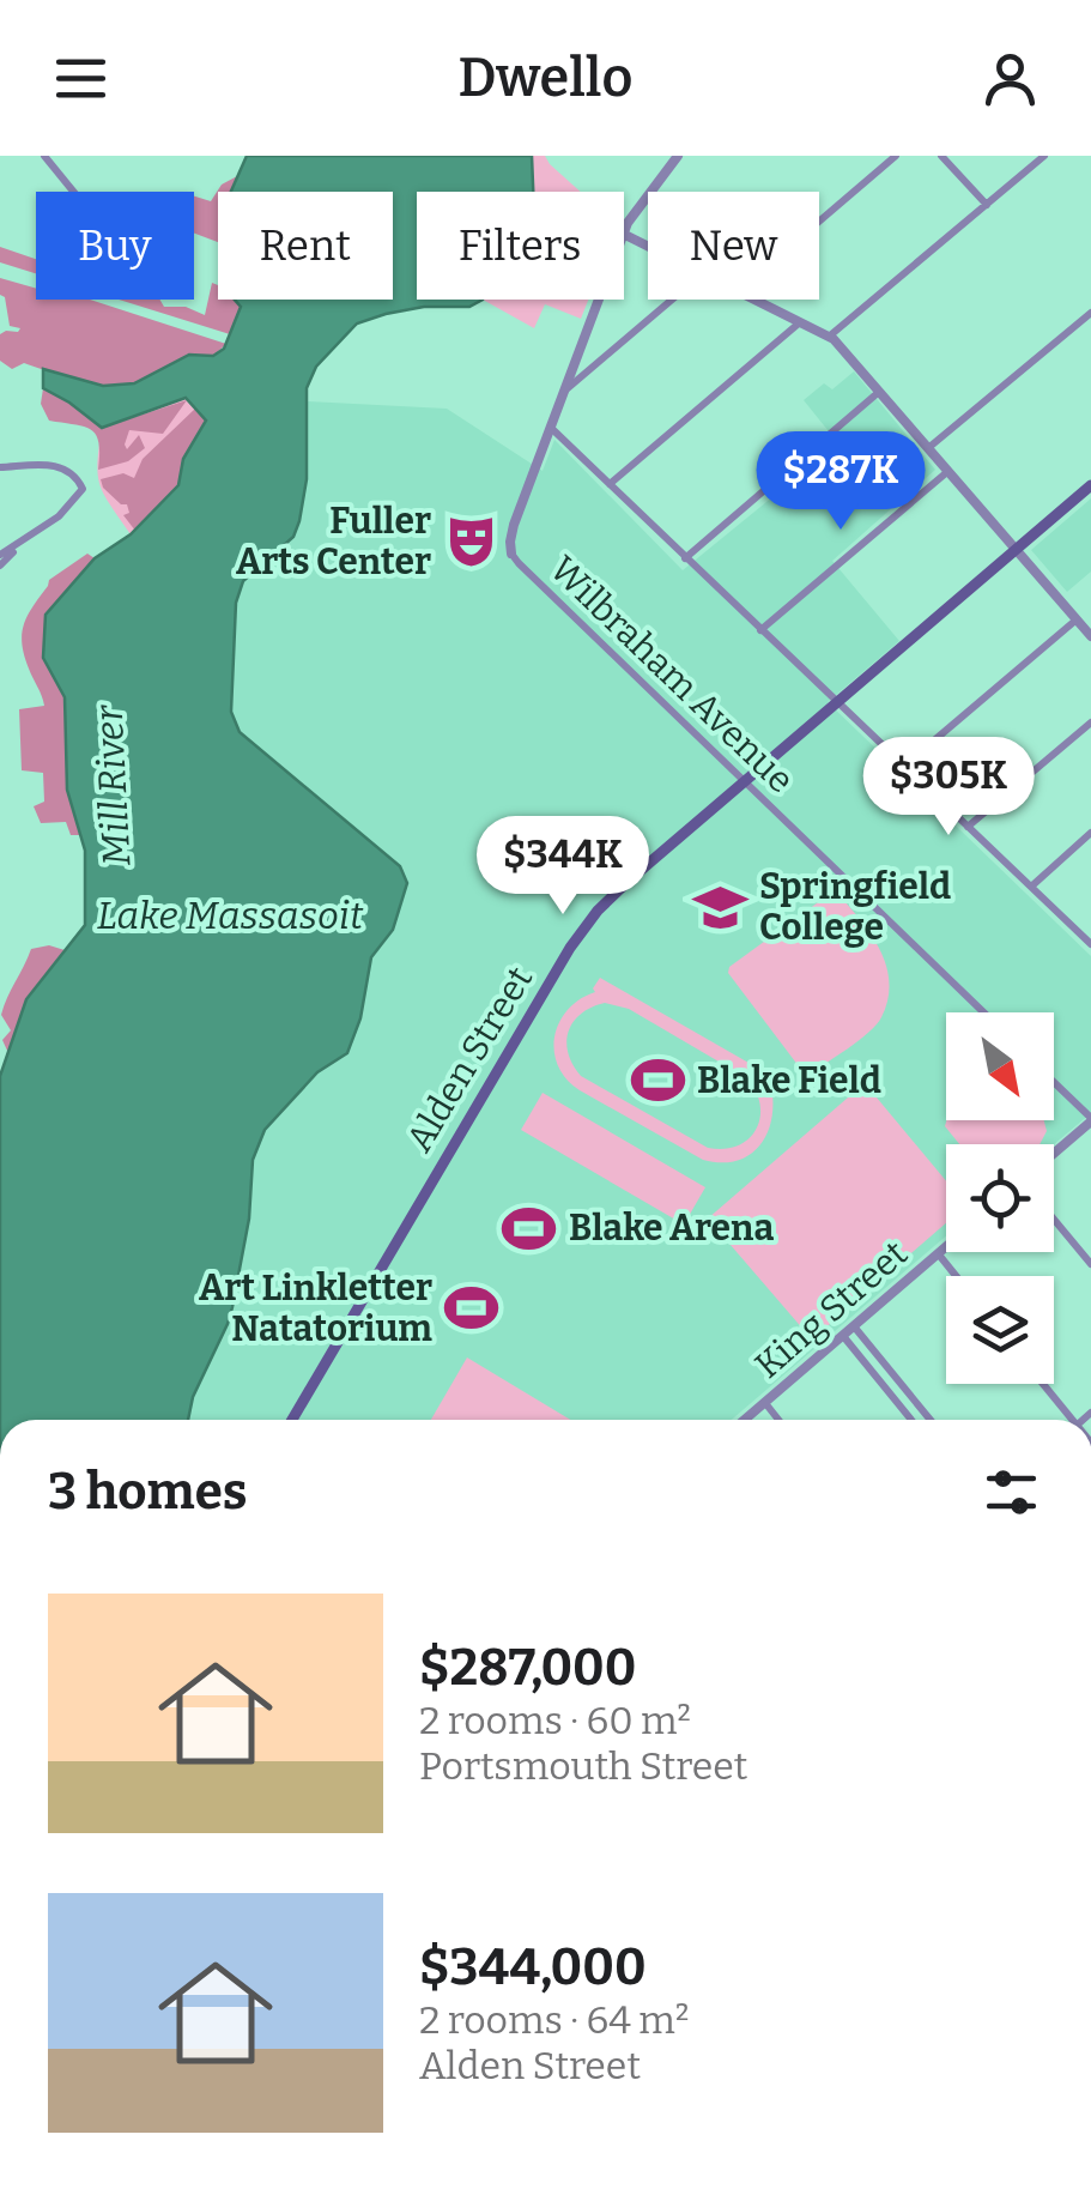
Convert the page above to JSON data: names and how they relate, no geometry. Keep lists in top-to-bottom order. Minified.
{"streets":{"main road":["Alden Street"],"street":["Wilbraham Avenue","King Street"]},"crossings":[["Wilbraham Avenue","Alden Street"]],"water":["Mill River","Lake Massasoit"],"places":{"theatre":["Fuller Arts Center"],"school or university":["Springfield College"],"sports":["Blake Field","Blake Arena","Art Linkletter Natatorium"]},"north":"bottom right","page":{"header":"Dwello","chip":["Buy","Rent","Filters","New"],"price":["$287K","$305K","$344K"],"heading":"3 homes","list":[{"name":"$287,000","note":"2 rooms · 60 m² · Portsmouth Street"},{"name":"$344,000","note":"2 rooms · 64 m² · Alden Street"}]}}
